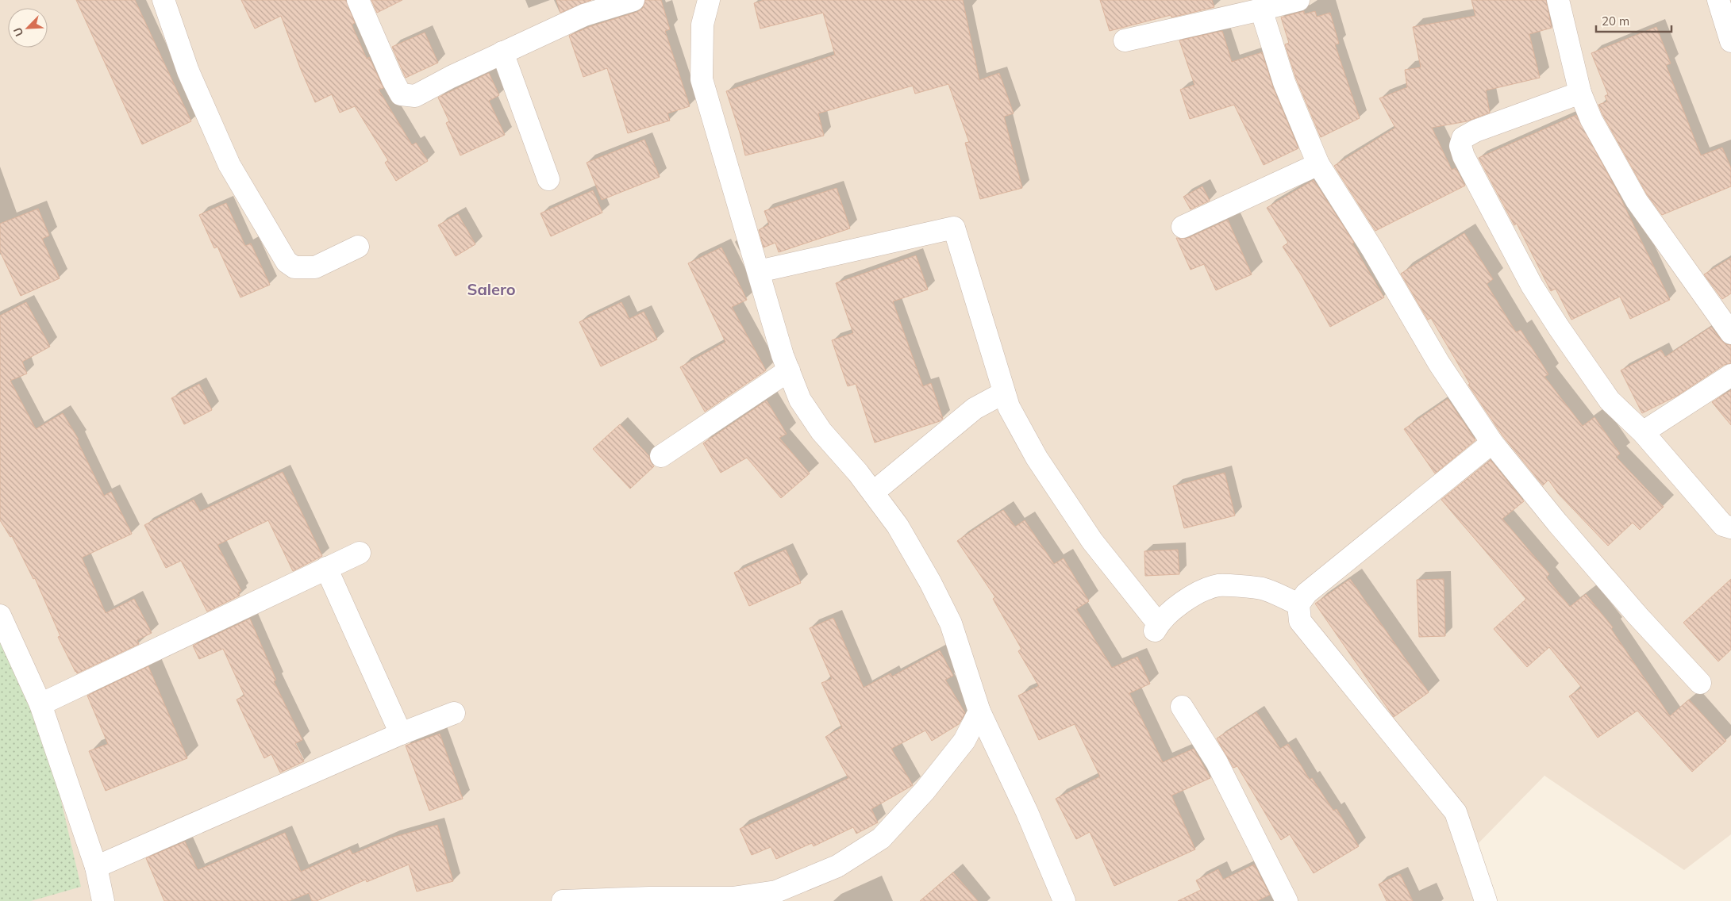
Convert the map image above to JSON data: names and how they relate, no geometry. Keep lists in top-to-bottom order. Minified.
{"districts":["Salero"],"scale_bar":"20 m","north":"bottom left"}
